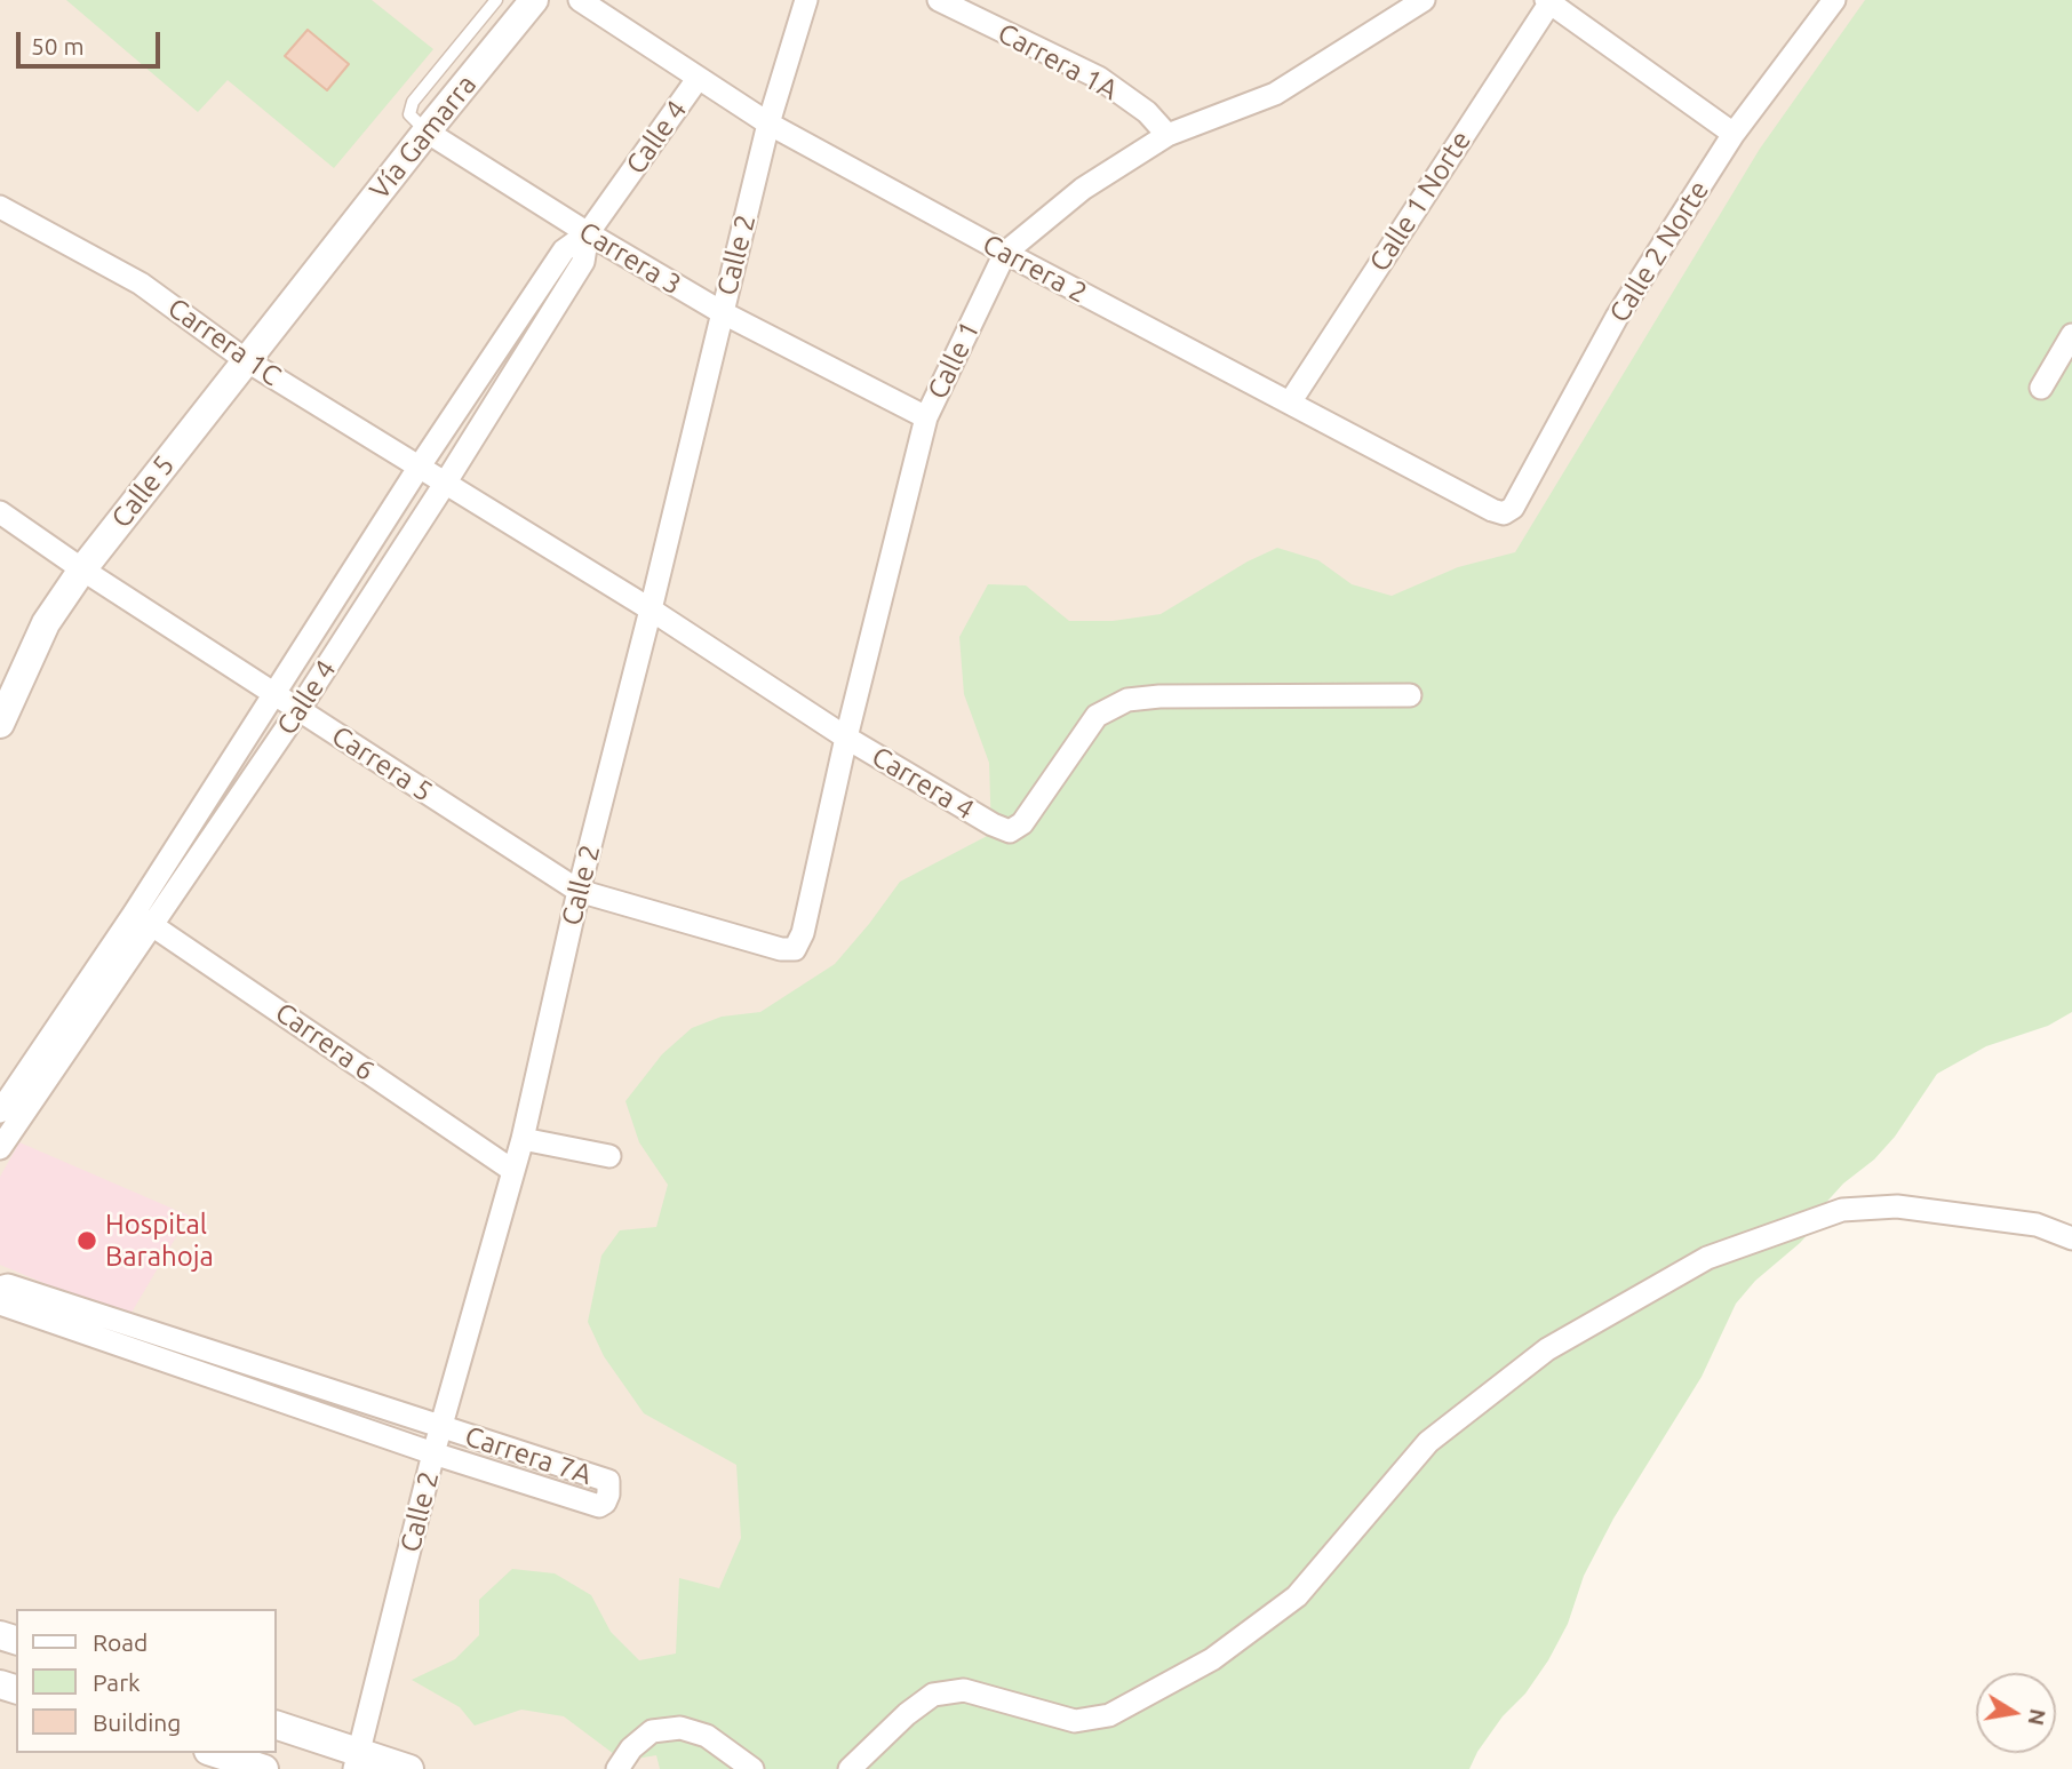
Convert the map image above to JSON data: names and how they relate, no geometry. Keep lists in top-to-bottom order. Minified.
{"streets":{"street":["Carrera 1A","Vía Gamarra","Calle 4","Calle 1 Norte","Calle 2 Norte","Calle 2","Carrera 3","Carrera 2","Carrera 1C","Calle 1","Calle 5","Carrera 5","Carrera 4","Carrera 6","Carrera 7A"]},"crossings":[["Carrera 1A","Calle 1"],["Vía Gamarra","Carrera 3"],["Vía Gamarra","Calle 5"],["Calle 4","Carrera 3"],["Calle 4","Carrera 2"],["Calle 4","Carrera 1C"],["Calle 4","Carrera 5"],["Calle 4","Carrera 4"],["Calle 4","Carrera 6"],["Calle 1 Norte","Carrera 2"],["Calle 2 Norte","Carrera 2"],["Calle 2","Carrera 3"],["Calle 2","Carrera 2"],["Calle 2","Carrera 5"],["Calle 2","Carrera 4"],["Calle 2","Carrera 6"],["Calle 2","Carrera 7A"],["Carrera 3","Calle 1"],["Carrera 2","Calle 1"],["Carrera 1C","Calle 5"],["Carrera 1C","Carrera 4"],["Calle 1","Carrera 5"],["Calle 1","Carrera 4"],["Calle 5","Carrera 5"]],"places":["Hospital Barahoja"],"legend":["Road","Park","Building"],"scale_bar":"50 m","north":"right"}
